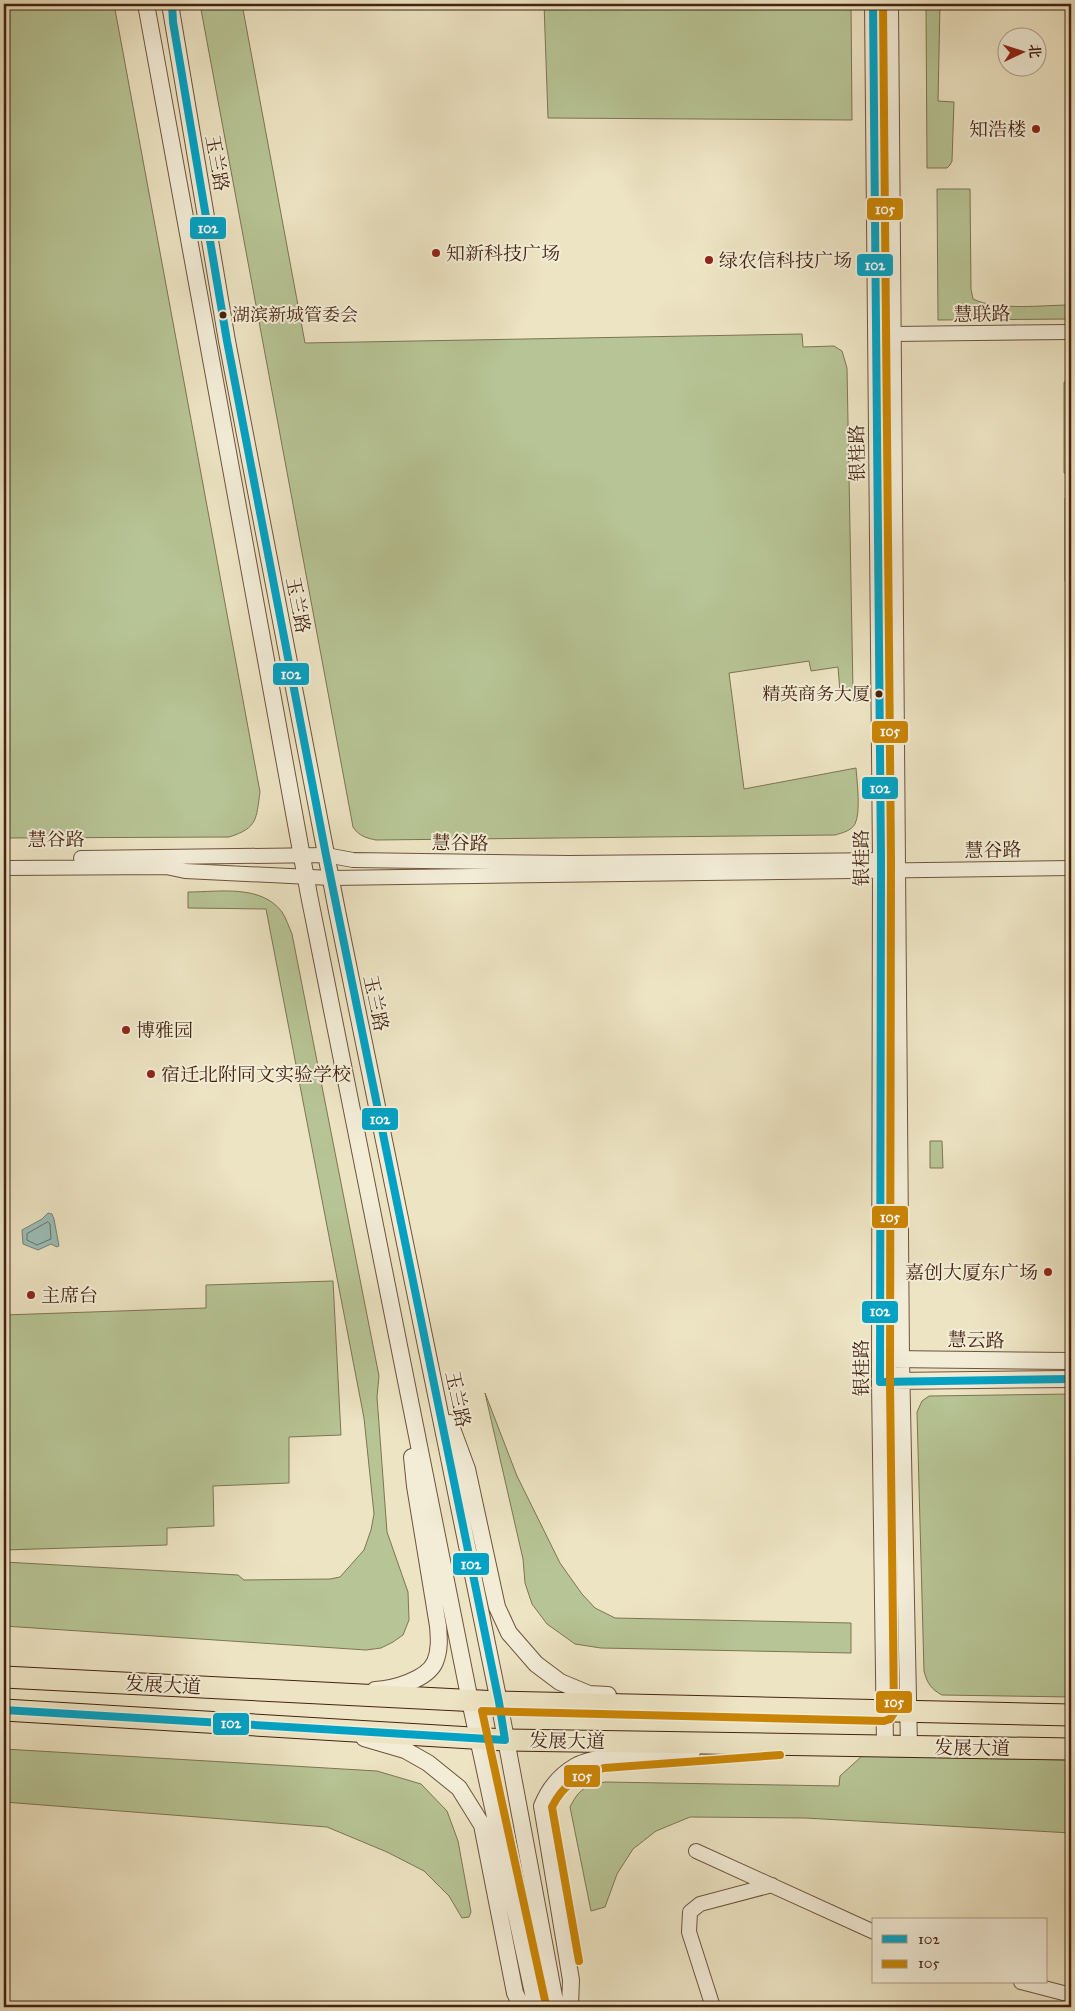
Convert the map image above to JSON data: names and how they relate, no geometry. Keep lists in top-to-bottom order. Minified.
{"streets":{"main road":["发展大道"],"street":["玉兰路","慧联路","银桂路","慧谷路","慧云路"]},"crossings":[["玉兰路","慧谷路"],["玉兰路","发展大道"],["慧联路","银桂路"],["银桂路","慧谷路"],["银桂路","慧云路"],["银桂路","发展大道"]],"places":["知浩楼","知新科技广场","绿农信科技广场","湖滨新城管委会","精英商务大厦","博雅园","宿迁北附同文实验学校","嘉创大厦东广场","主席台"],"lines":["transit line 102","transit line 105"],"legend":["102","105"],"north":"right"}
